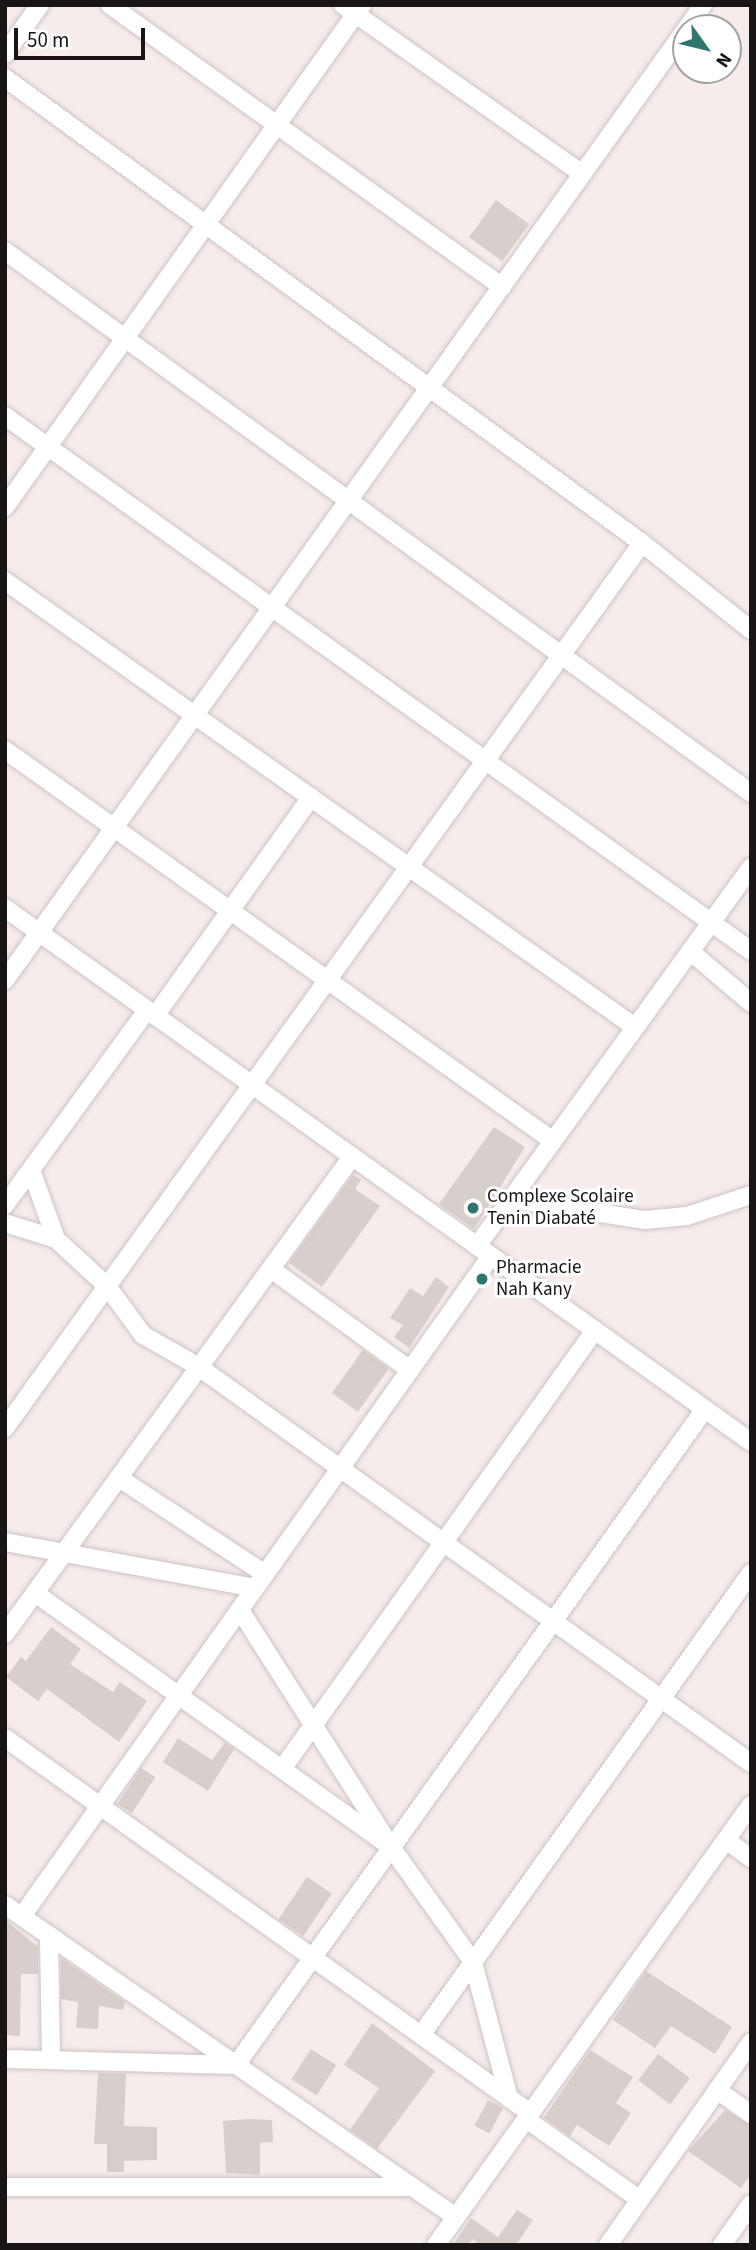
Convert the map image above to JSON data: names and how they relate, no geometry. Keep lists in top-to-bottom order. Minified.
{"places":["Complexe Scolaire Tenin Diabaté","Pharmacie Nah Kany"],"scale_bar":"50 m","north":"bottom right"}
